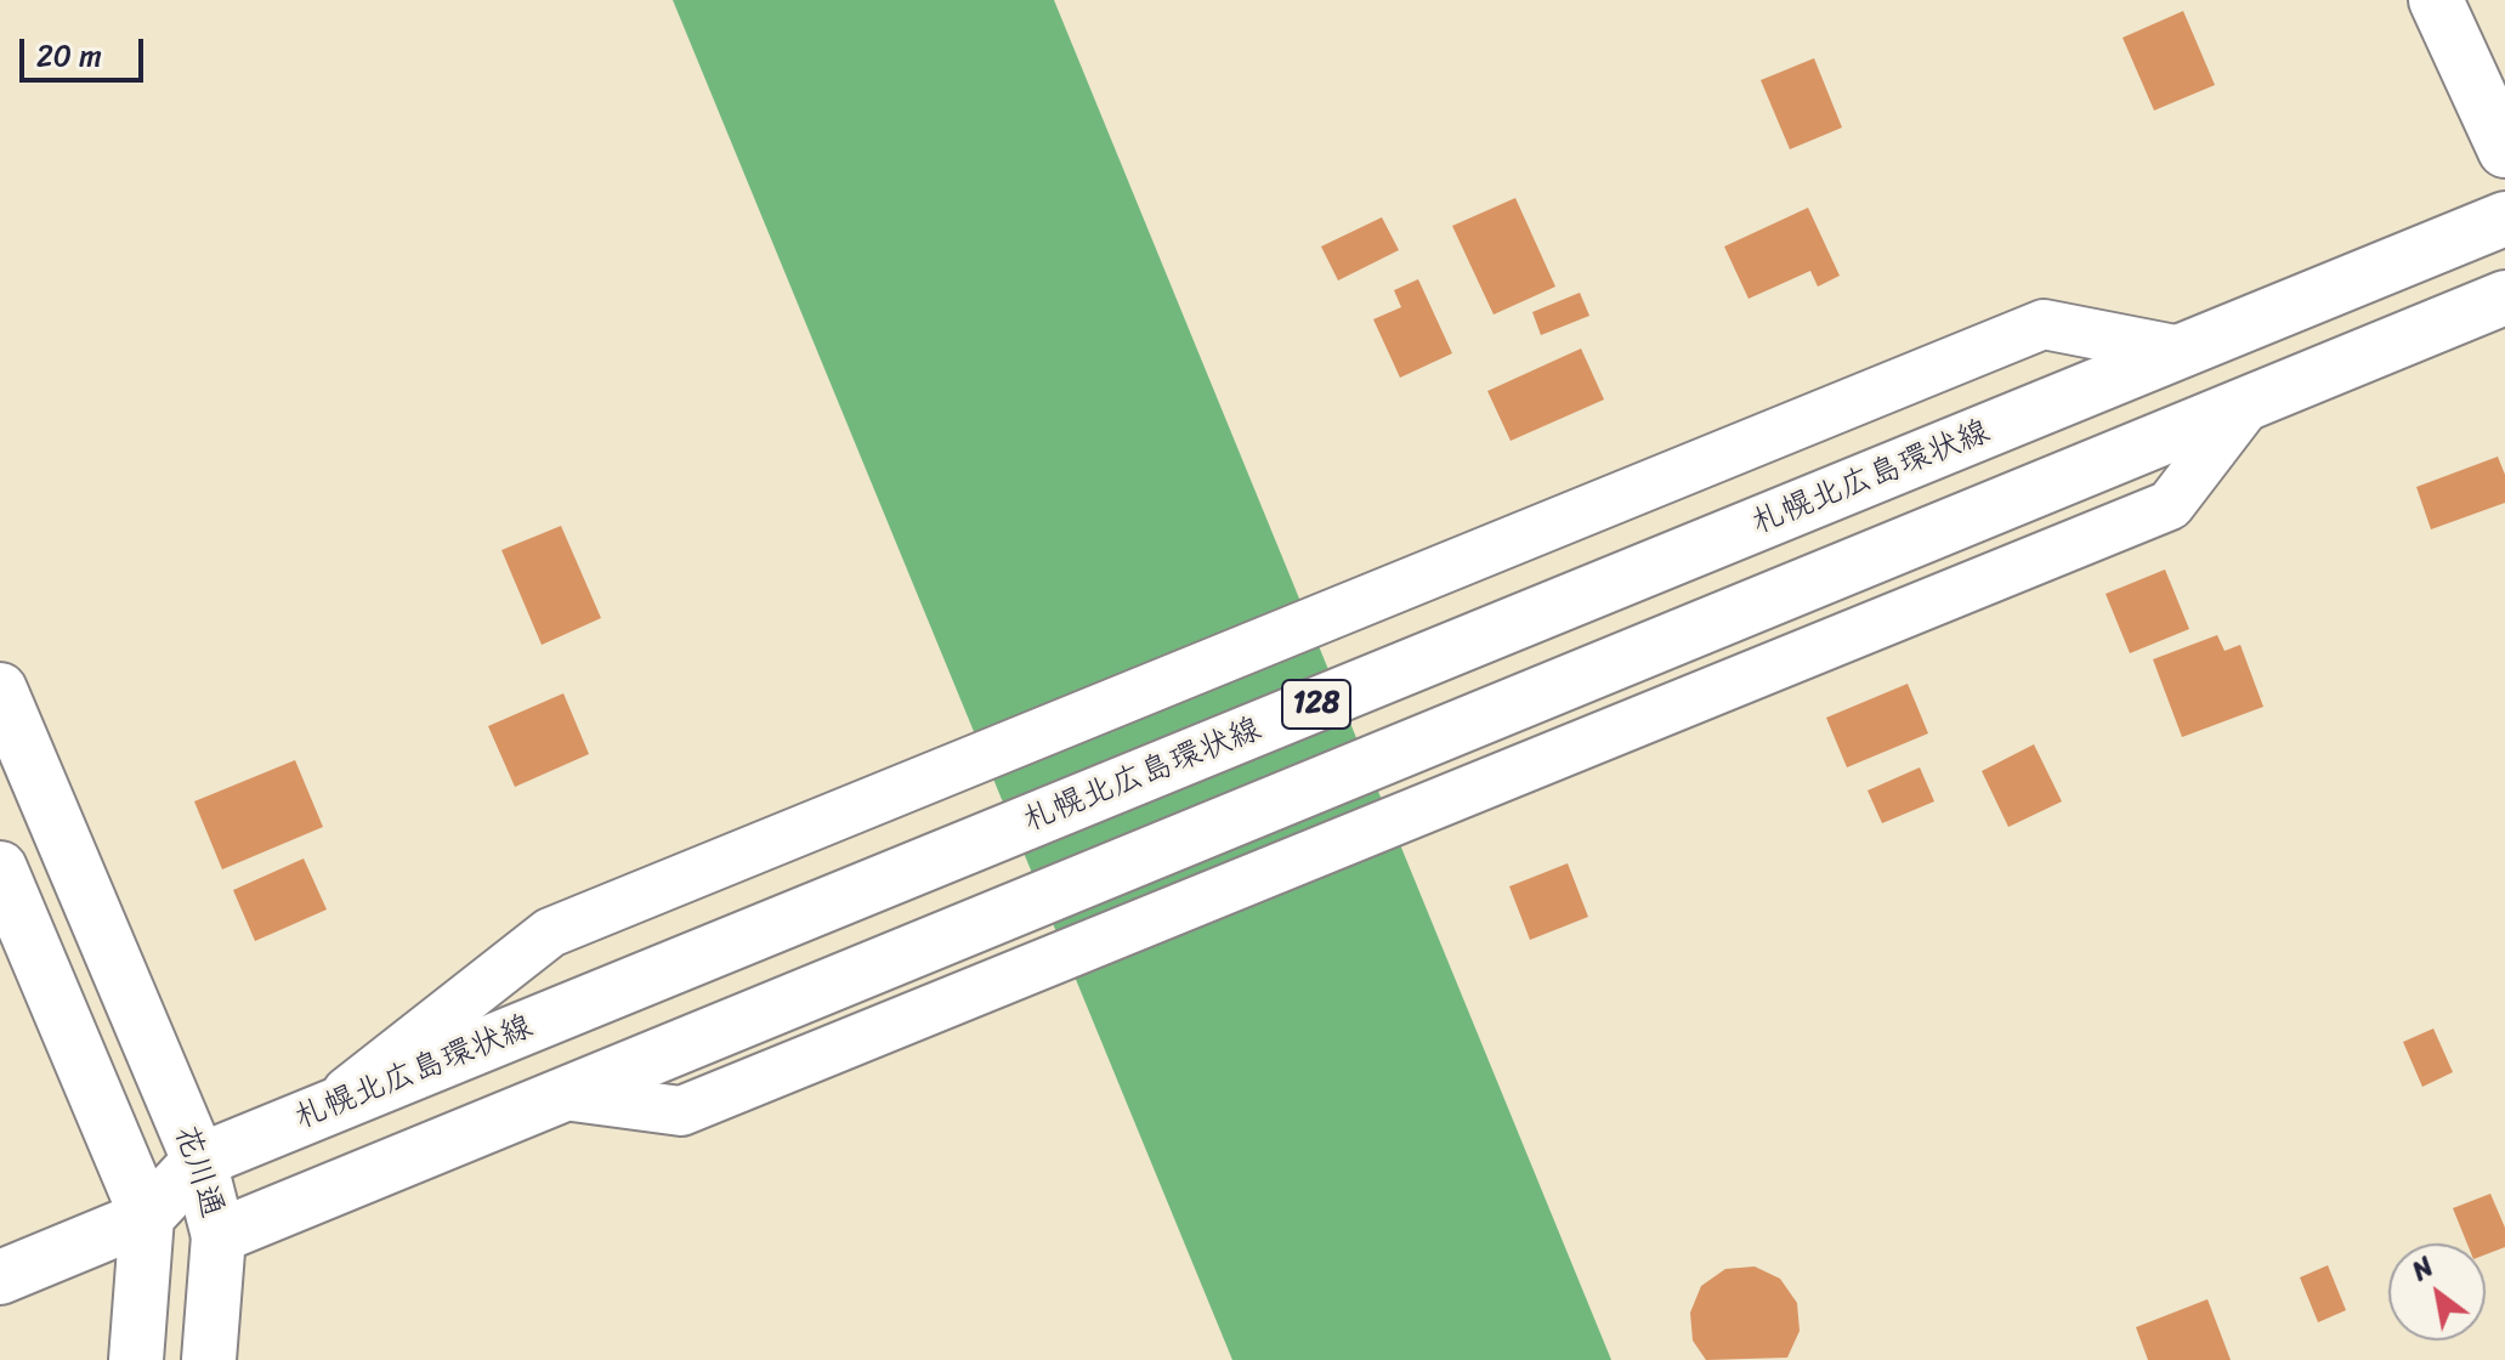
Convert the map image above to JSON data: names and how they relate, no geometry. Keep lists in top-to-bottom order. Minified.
{"streets":{"main road":["札幌北広島環状線","128","花川通"]},"crossings":[["札幌北広島環状線","花川通"],["128","花川通"]],"scale_bar":"20 m","north":"top left"}
